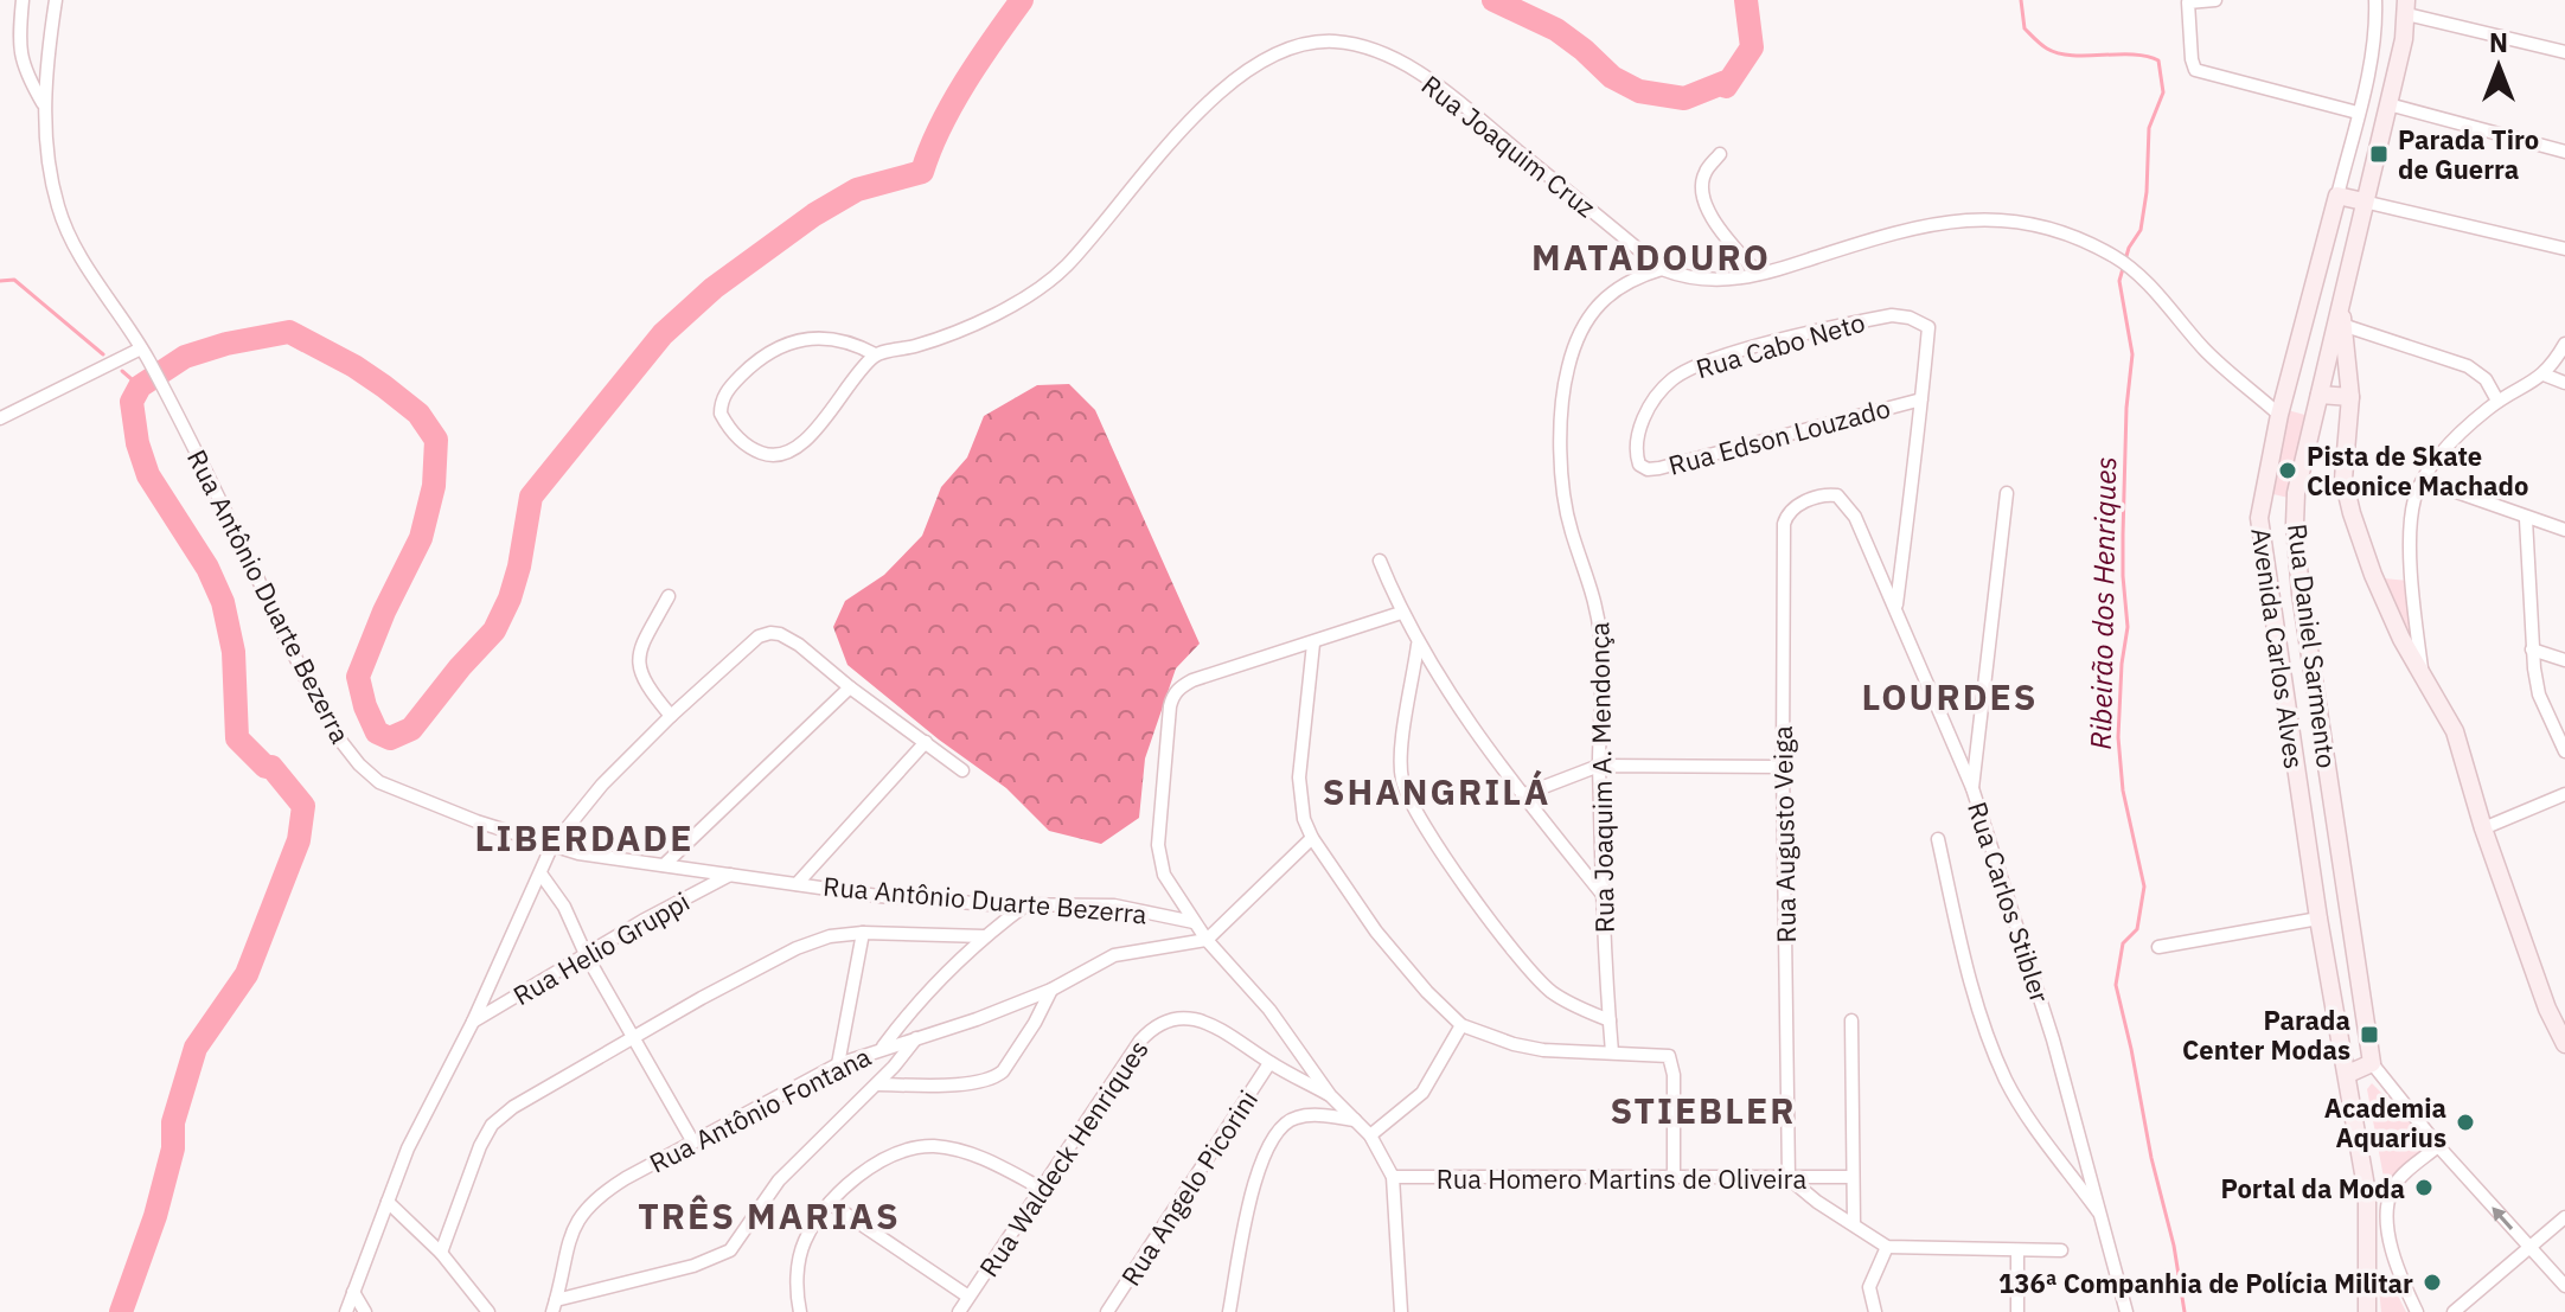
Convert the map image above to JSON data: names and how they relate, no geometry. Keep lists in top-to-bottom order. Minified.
{"streets":{"street":["Rua Joaquim Cruz","Rua Cabo Neto","Rua Edson Louzado","Rua Antônio Duarte Bezerra","Rua Daniel Sarmento","Avenida Carlos Alves","Rua Joaquim A. Mendonça","Rua Augusto Veiga","Rua Carlos Stibler","Rua Helio Gruppi","Rua Antônio Fontana","Rua Waldeck Henriques","Rua Homero Martins de Oliveira","Rua Angelo Picorini"]},"crossings":[["Rua Joaquim Cruz","Avenida Carlos Alves"],["Rua Joaquim Cruz","Rua Joaquim A. Mendonça"],["Rua Cabo Neto","Rua Edson Louzado"],["Rua Antônio Duarte Bezerra","Rua Helio Gruppi"],["Rua Augusto Veiga","Rua Homero Martins de Oliveira"],["Rua Waldeck Henriques","Rua Angelo Picorini"]],"districts":["MATADOURO","LOURDES","SHANGRILÁ","LIBERDADE","STIEBLER","TRÊS MARIAS"],"water":["Ribeirão dos Henriques"],"places":{"transit":["Parada Tiro de Guerra","Parada Center Modas"],"other":["Pista de Skate Cleonice Machado","Academia Aquarius","Portal da Moda","136ª Companhia de Polícia Militar"]},"north":"top"}
